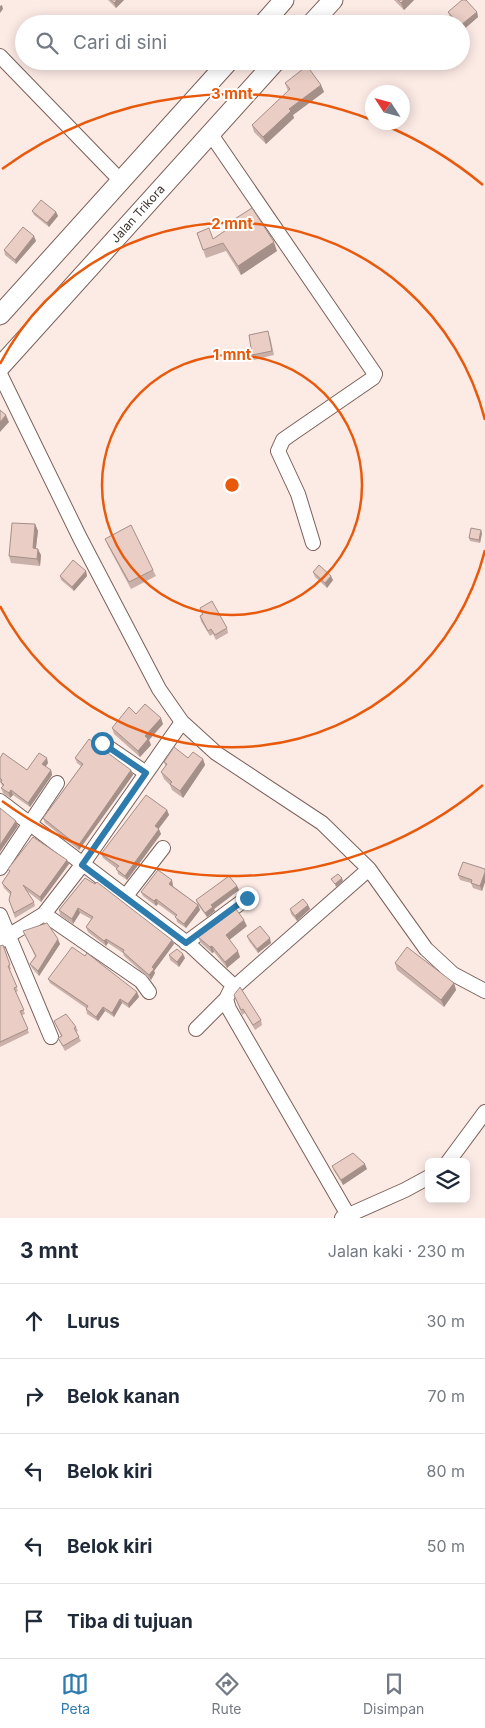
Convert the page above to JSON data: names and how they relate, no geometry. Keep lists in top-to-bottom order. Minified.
{"streets":{"main road":["Jalan Trikora"]},"north":"top left","page":{"search":"Cari di sini","heading":["3 mnt","Jalan kaki · 230 m"],"list":[["Lurus","30 m"],["Belok kanan","70 m"],["Belok kiri","80 m"],["Belok kiri","50 m"],"Tiba di tujuan"],"nav":["Peta","Rute","Disimpan"]},"rings":["3 mnt","2 mnt","1 mnt"]}
